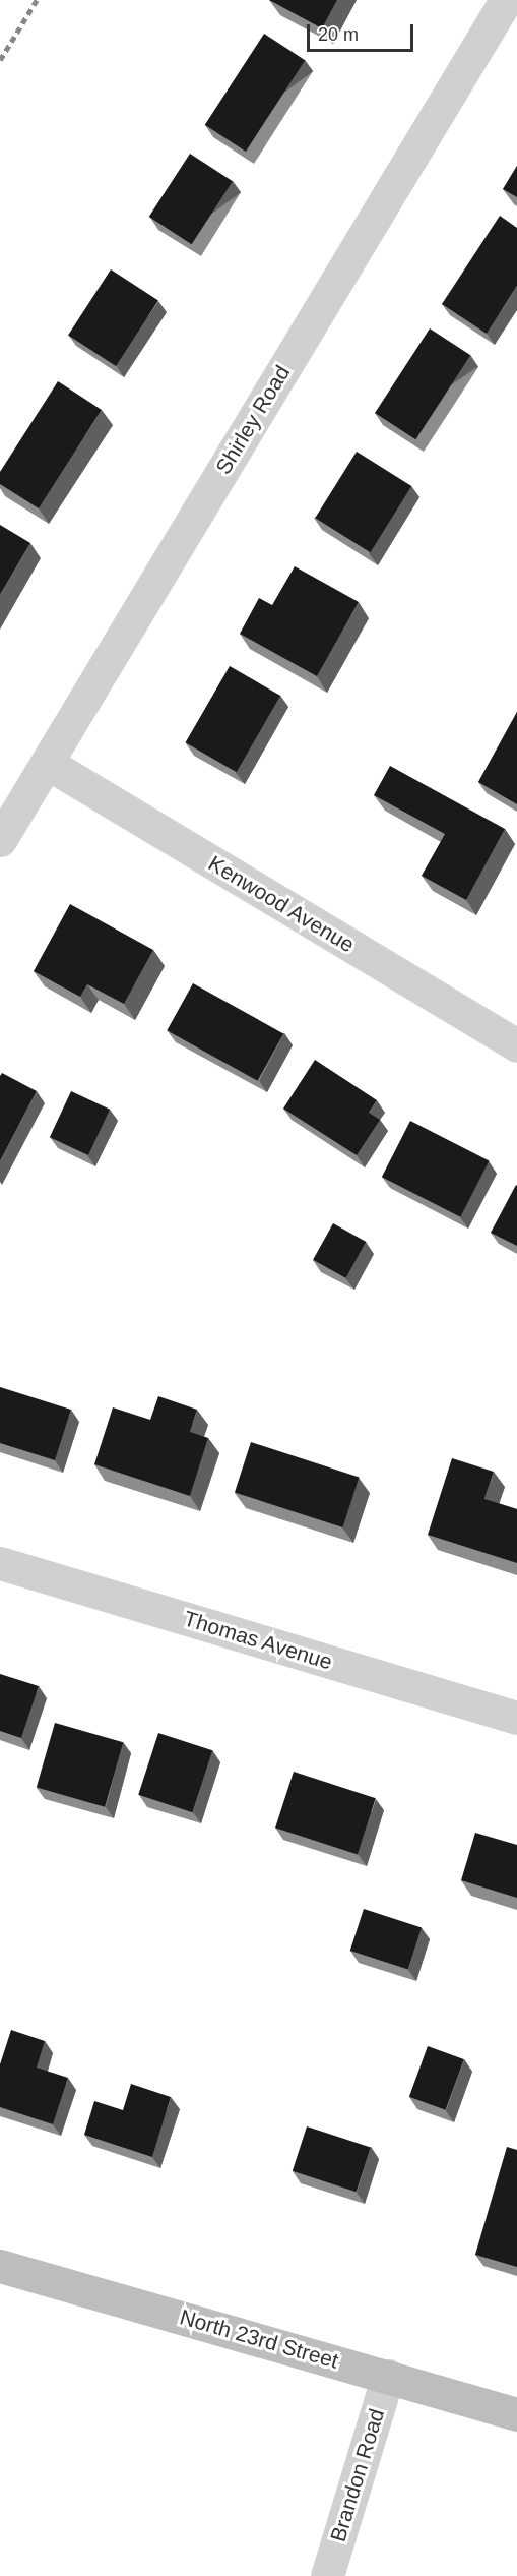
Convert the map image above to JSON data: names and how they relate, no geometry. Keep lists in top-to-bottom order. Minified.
{"streets":{"main road":["North 23rd Street"],"street":["Shirley Road","Kenwood Avenue","Thomas Avenue","Brandon Road"]},"crossings":[["Shirley Road","Kenwood Avenue"],["North 23rd Street","Brandon Road"]],"scale_bar":"20 m"}
